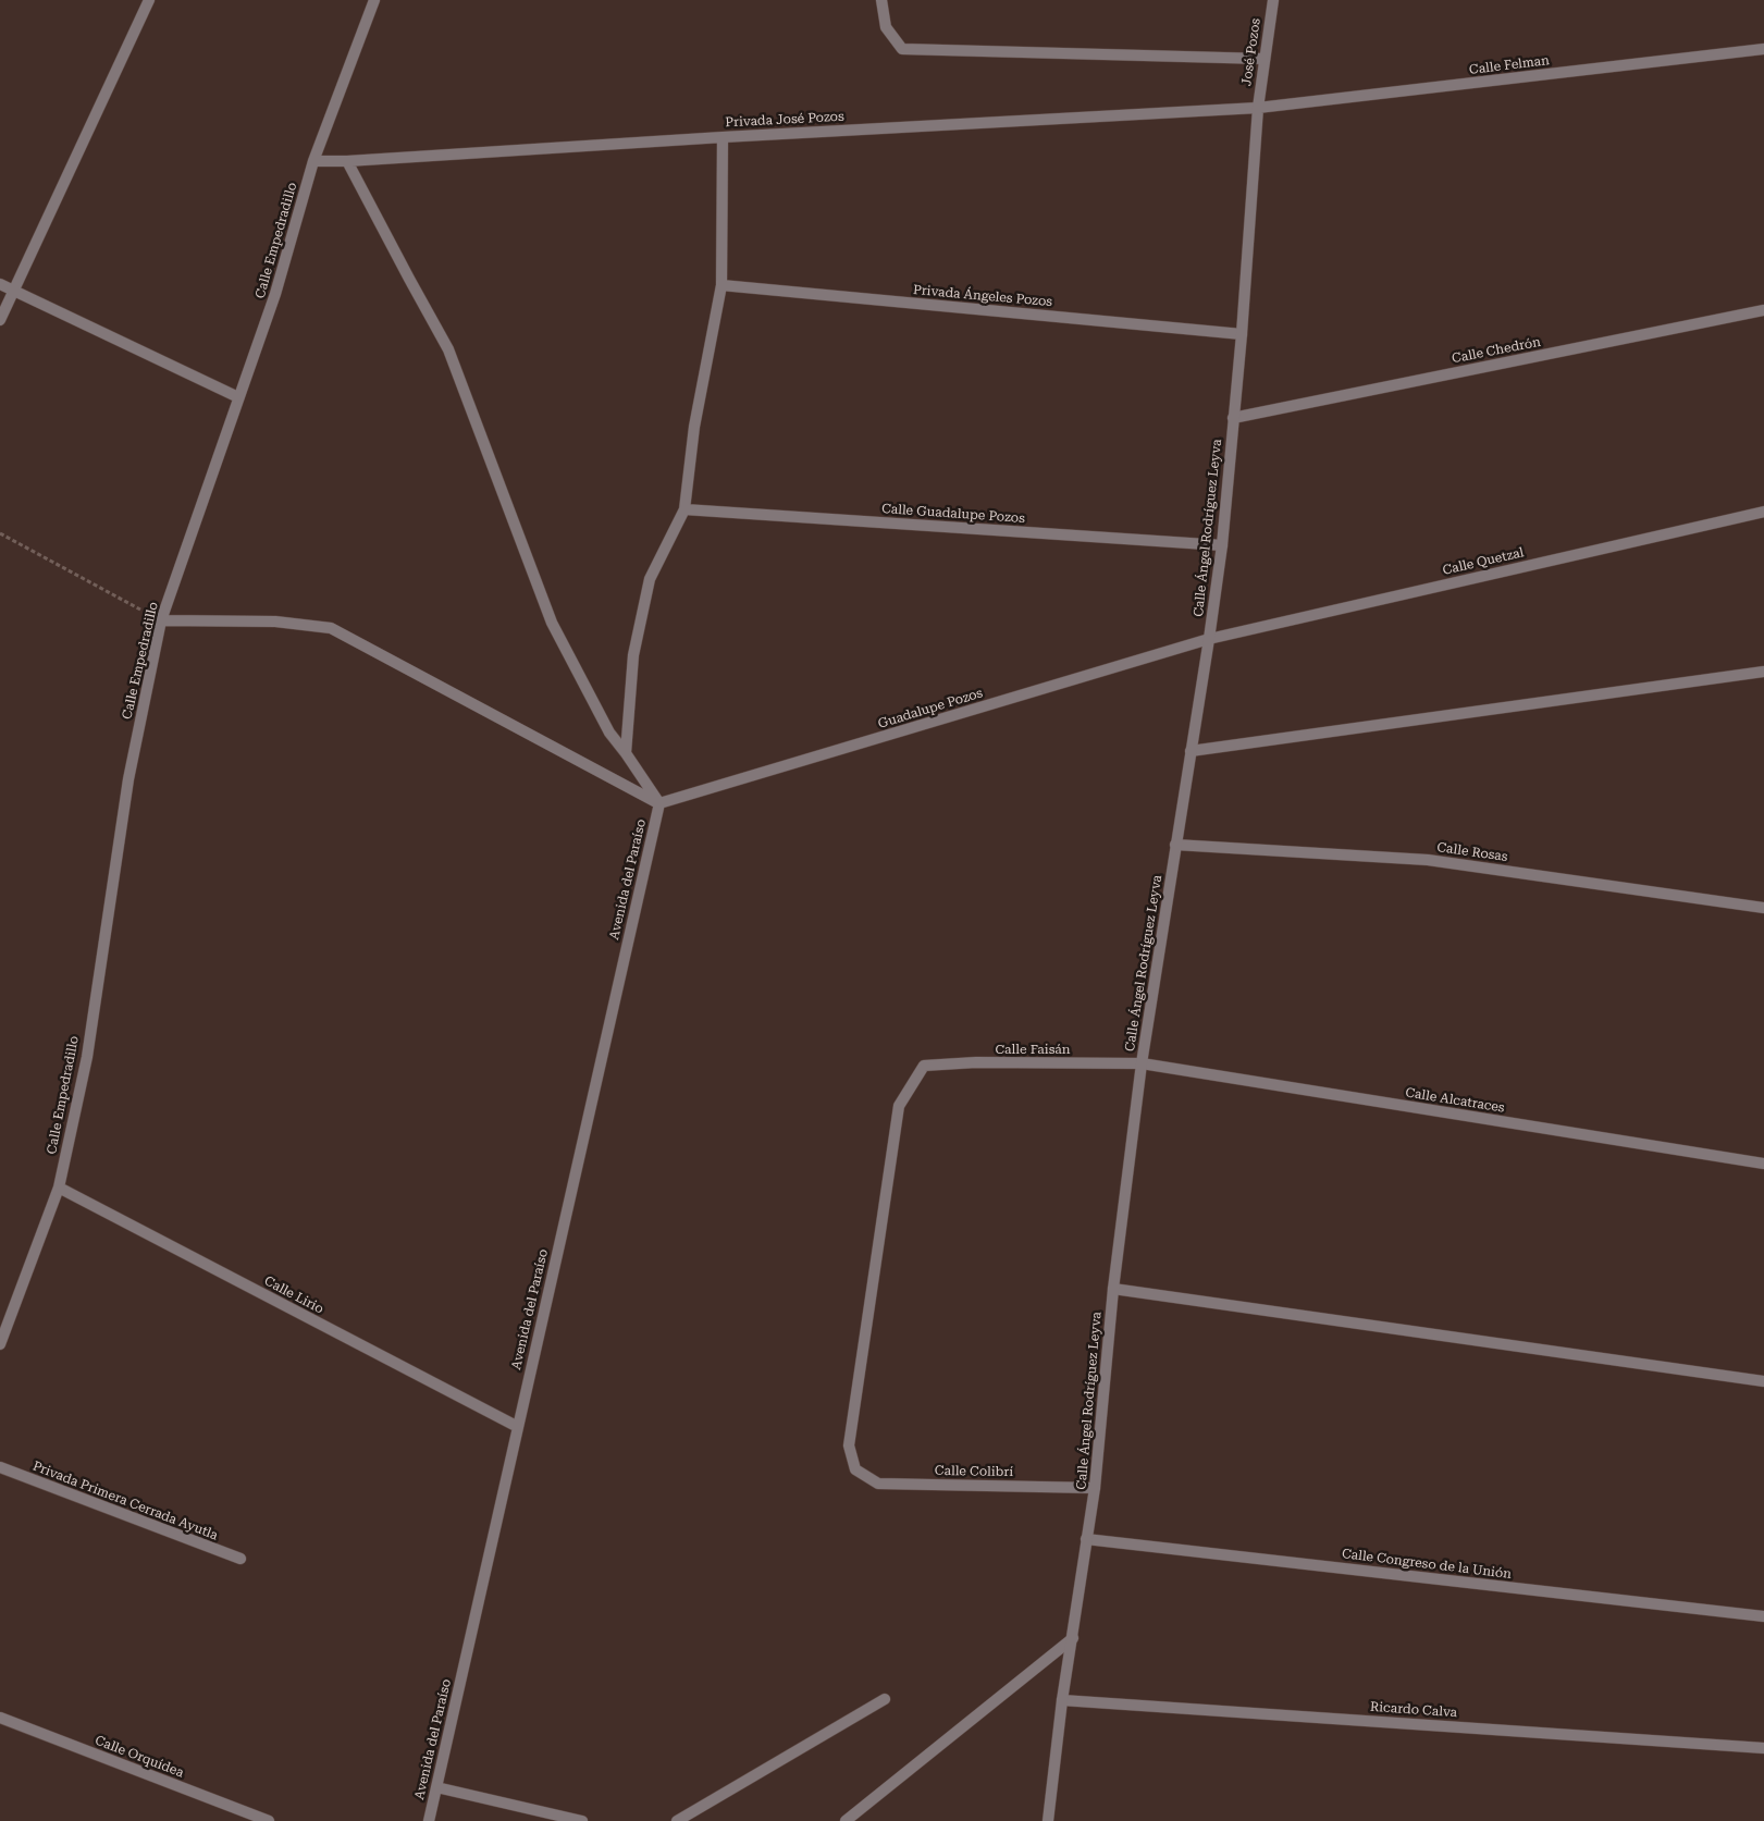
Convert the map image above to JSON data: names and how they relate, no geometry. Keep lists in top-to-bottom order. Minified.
{"streets":{"street":["José Pozos","Calle Felman","Privada José Pozos","Calle Empedradillo","Privada Ángeles Pozos","Calle Chedrón","Calle Guadalupe Pozos","Calle Ángel Rodríguez Leyva","Calle Quetzal","Guadalupe Pozos","Calle Rosas","Avenida del Paraíso","Calle Faisán","Calle Alcatraces","Calle Lirio","Calle Colibrí","Privada Primera Cerrada Ayutla","Calle Congreso de la Unión","Ricardo Calva","Calle Orquídea"]},"crossings":[["José Pozos","Calle Felman"],["José Pozos","Privada José Pozos"],["José Pozos","Calle Ángel Rodríguez Leyva"],["Calle Felman","Privada José Pozos"],["Calle Felman","Calle Ángel Rodríguez Leyva"],["Privada José Pozos","Calle Empedradillo"],["Privada José Pozos","Calle Ángel Rodríguez Leyva"],["Calle Empedradillo","Calle Lirio"],["Privada Ángeles Pozos","Calle Ángel Rodríguez Leyva"],["Calle Chedrón","Calle Ángel Rodríguez Leyva"],["Calle Guadalupe Pozos","Calle Ángel Rodríguez Leyva"],["Calle Ángel Rodríguez Leyva","Calle Quetzal"],["Calle Ángel Rodríguez Leyva","Guadalupe Pozos"],["Calle Ángel Rodríguez Leyva","Calle Rosas"],["Calle Ángel Rodríguez Leyva","Calle Faisán"],["Calle Ángel Rodríguez Leyva","Calle Alcatraces"],["Calle Ángel Rodríguez Leyva","Calle Colibrí"],["Calle Ángel Rodríguez Leyva","Calle Congreso de la Unión"],["Calle Ángel Rodríguez Leyva","Ricardo Calva"],["Calle Quetzal","Guadalupe Pozos"],["Guadalupe Pozos","Avenida del Paraíso"],["Avenida del Paraíso","Calle Lirio"],["Calle Faisán","Calle Alcatraces"],["Calle Faisán","Calle Colibrí"]]}
